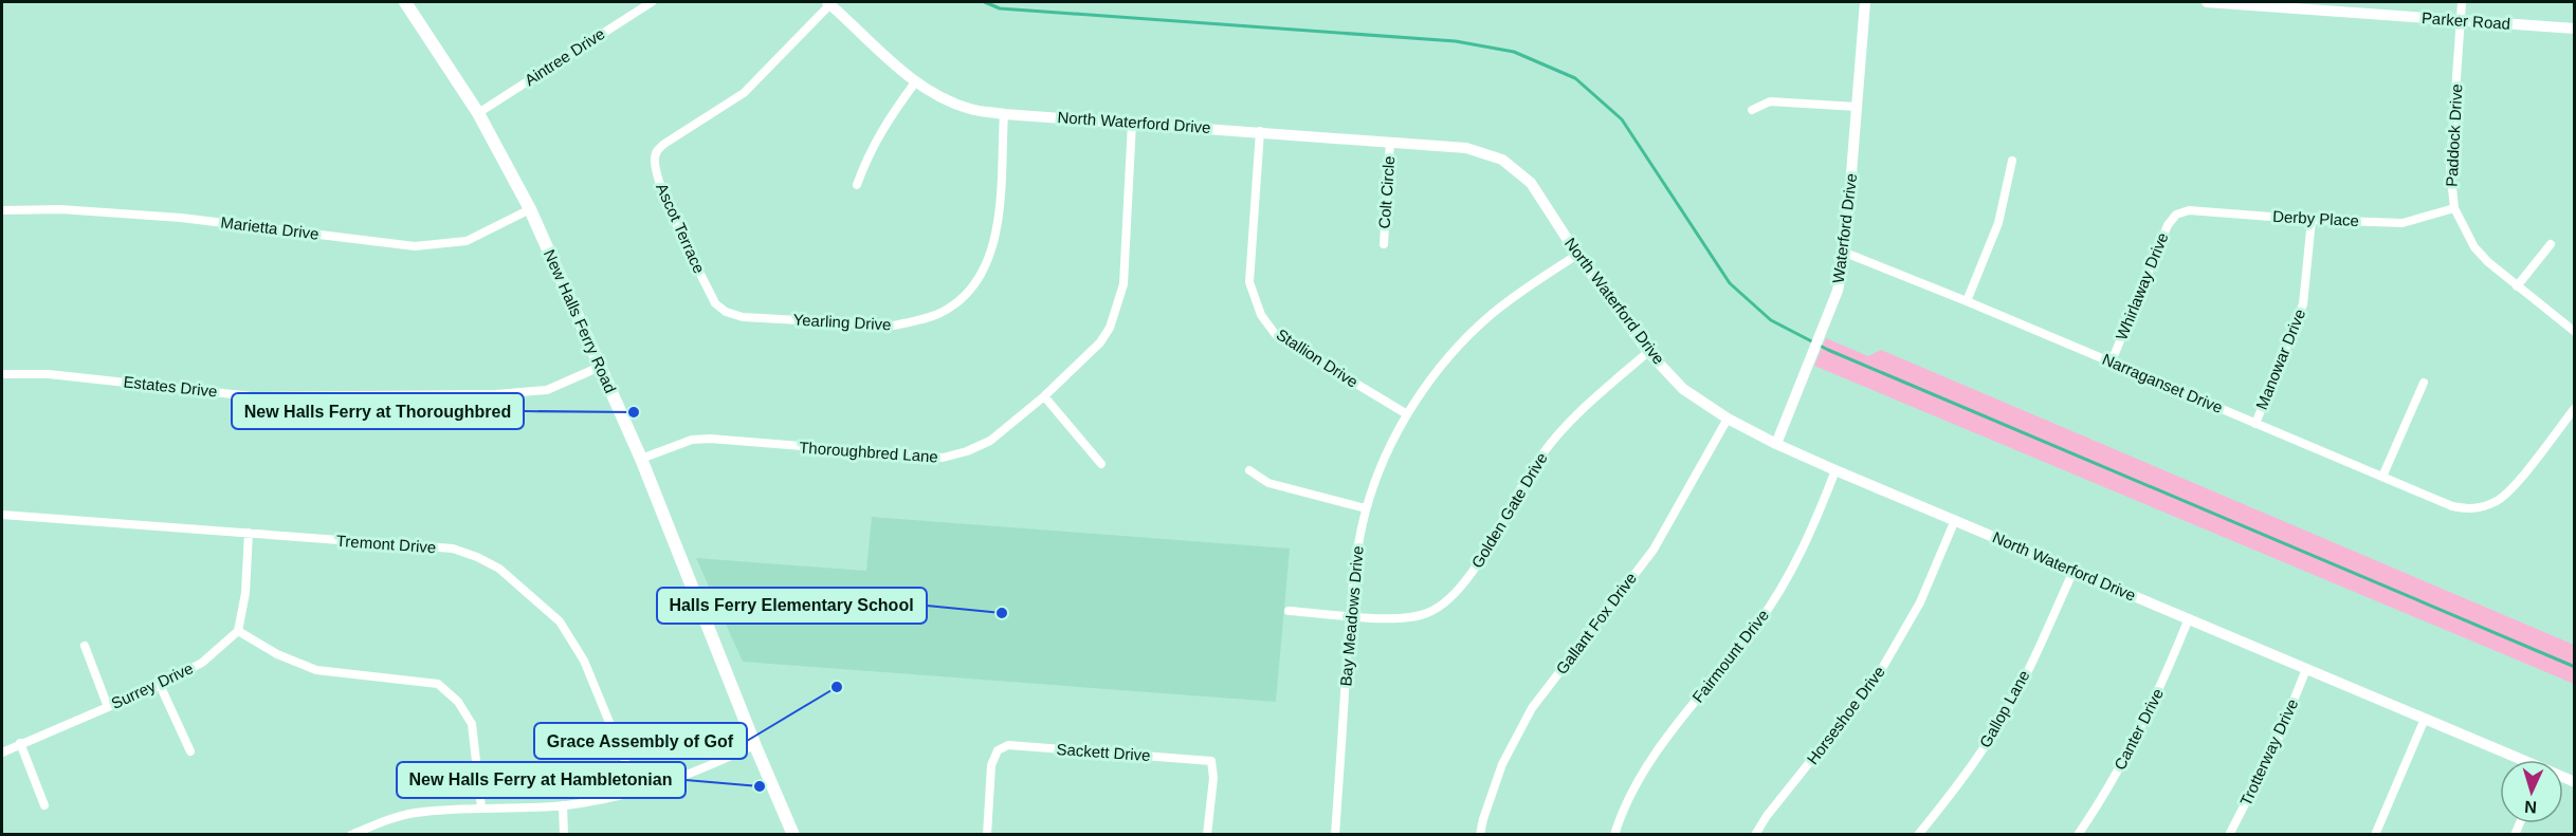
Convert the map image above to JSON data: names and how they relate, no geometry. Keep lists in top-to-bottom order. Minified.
{"streets":{"main road":["New Halls Ferry Road"],"street":["Parker Road","Aintree Drive","North Waterford Drive","Paddock Drive","Colt Circle","Derby Place","Marietta Drive","Ascot Terrace","Waterford Drive","Whirlaway Drive","Yearling Drive","Stallion Drive","Manowar Drive","Narraganset Drive","Estates Drive","Thoroughbred Lane","Golden Gate Drive","Tremont Drive","Bay Meadows Drive","Gallant Fox Drive","Fairmount Drive","Surrey Drive","Gallop Lane","Horseshoe Drive","Canter Drive","Sackett Drive","Trotterway Drive"]},"crossings":[["Parker Road","Paddock Drive"],["Aintree Drive","New Halls Ferry Road"],["North Waterford Drive","Colt Circle"],["North Waterford Drive","Ascot Terrace"],["North Waterford Drive","Waterford Drive"],["North Waterford Drive","Yearling Drive"],["North Waterford Drive","Stallion Drive"],["North Waterford Drive","Thoroughbred Lane"],["North Waterford Drive","Golden Gate Drive"],["North Waterford Drive","Bay Meadows Drive"],["North Waterford Drive","Gallant Fox Drive"],["North Waterford Drive","Fairmount Drive"],["North Waterford Drive","Gallop Lane"],["North Waterford Drive","Horseshoe Drive"],["North Waterford Drive","Canter Drive"],["North Waterford Drive","Trotterway Drive"],["Paddock Drive","Derby Place"],["Derby Place","Whirlaway Drive"],["Derby Place","Manowar Drive"],["Marietta Drive","New Halls Ferry Road"],["Ascot Terrace","Yearling Drive"],["Waterford Drive","Narraganset Drive"],["Whirlaway Drive","Narraganset Drive"],["New Halls Ferry Road","Estates Drive"],["New Halls Ferry Road","Thoroughbred Lane"],["Stallion Drive","Bay Meadows Drive"],["Manowar Drive","Narraganset Drive"],["Golden Gate Drive","Bay Meadows Drive"]],"places":["New Halls Ferry at Thoroughbred","Halls Ferry Elementary School","Grace Assembly of Gof","New Halls Ferry at Hambletonian"],"north":"bottom"}
